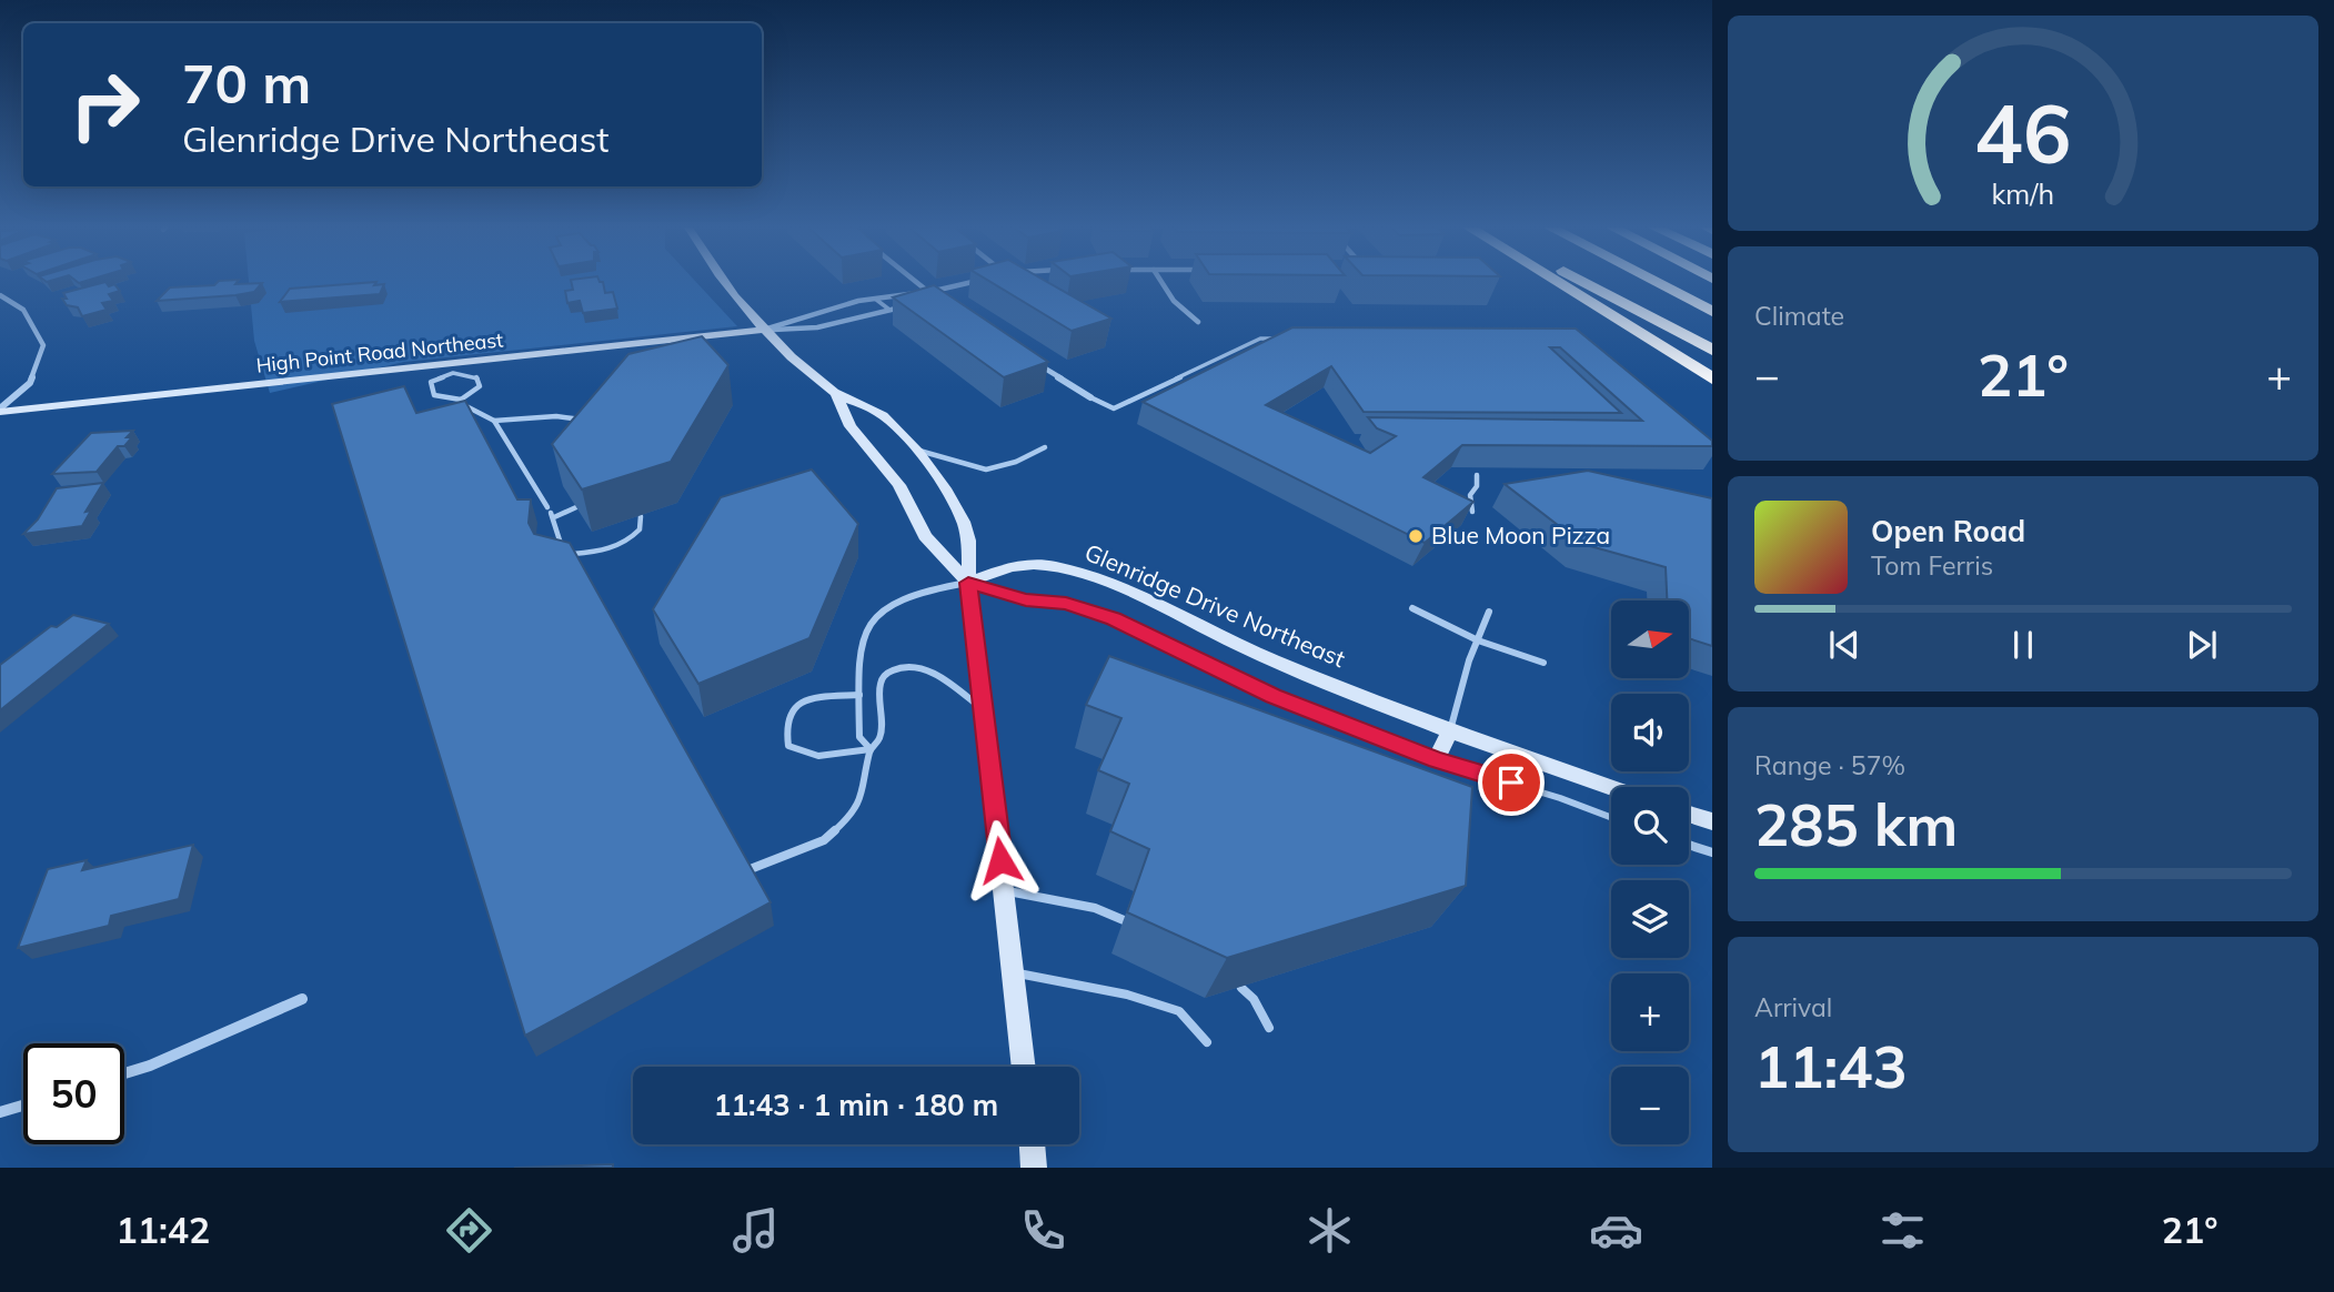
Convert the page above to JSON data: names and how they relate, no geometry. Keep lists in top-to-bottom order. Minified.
{"streets":{"main road":["High Point Road Northeast","Glenridge Drive Northeast"]},"places":["Blue Moon Pizza"],"north":"right","page":{"turn":["70 m","Glenridge Drive Northeast"],"tile":["Climate",["Range · 57%","285 km"],["Arrival","11:43"]],"heat":["−","21°","+"],"song":["Open Road","Tom Ferris"],"map_buttons":["+","−"],"limit":"50","trip":"11:43 · 1 min · 180 m","tabs":["11:42","21°"],"gauge":["46","km/h"]}}
